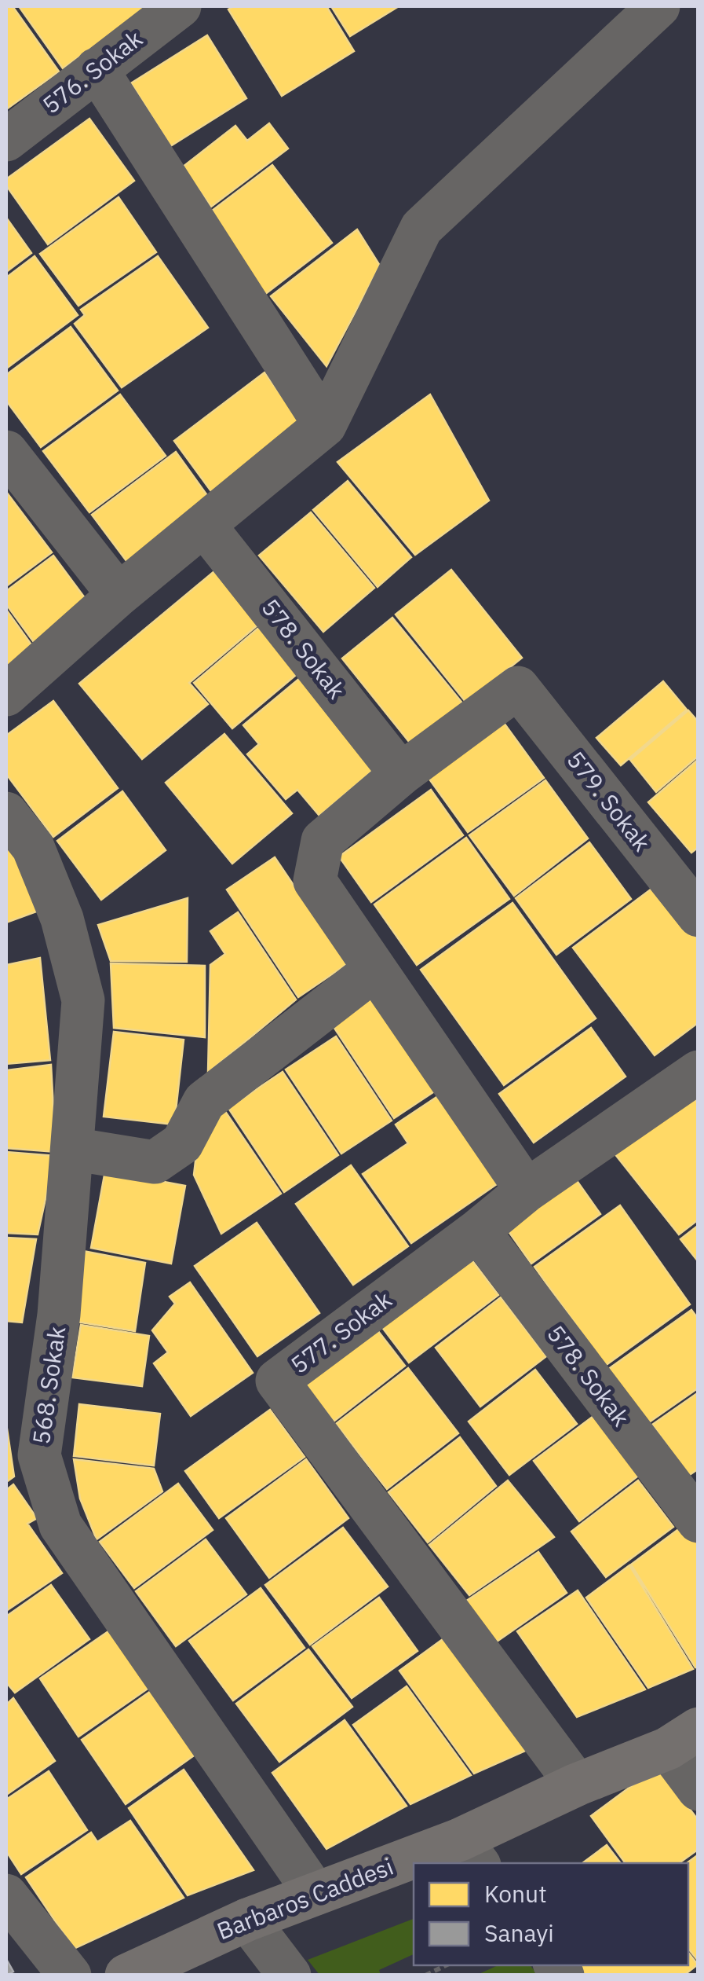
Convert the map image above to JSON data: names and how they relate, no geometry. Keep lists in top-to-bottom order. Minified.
{"streets":{"main road":["Barbaros Caddesi"],"street":["576. Sokak","578. Sokak","579. Sokak","577. Sokak","568. Sokak"]},"crossings":[["578. Sokak","579. Sokak"],["578. Sokak","577. Sokak"],["577. Sokak","Barbaros Caddesi"],["568. Sokak","Barbaros Caddesi"]],"legend":["Konut","Sanayi"]}
